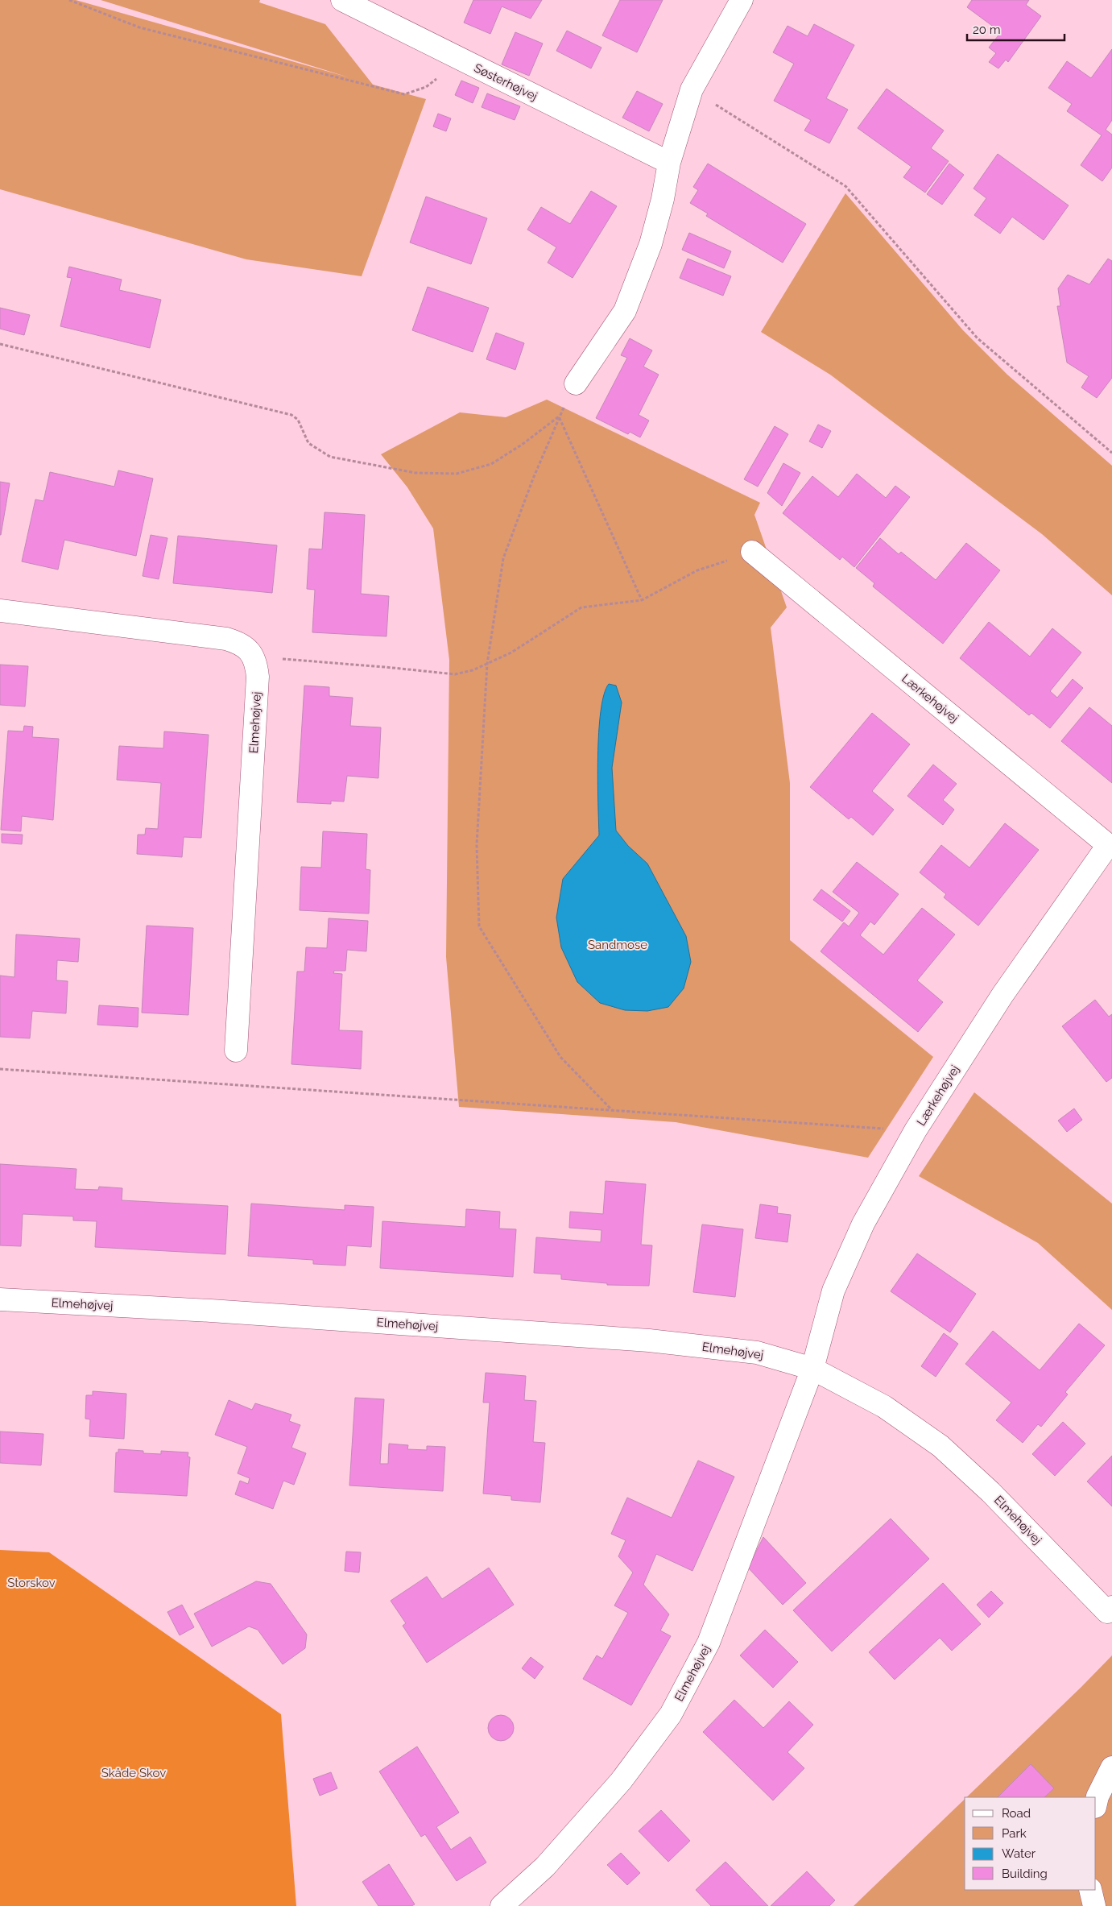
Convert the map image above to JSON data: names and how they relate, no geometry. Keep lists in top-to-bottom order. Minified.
{"streets":{"street":["Søsterhøjvej","Lærkehøjvej","Elmehøjvej"]},"crossings":[["Lærkehøjvej","Elmehøjvej"]],"parks":["Sandmose","Storskov","Skåde Skov"],"legend":["Road","Park","Water","Building"],"scale_bar":"20 m"}
